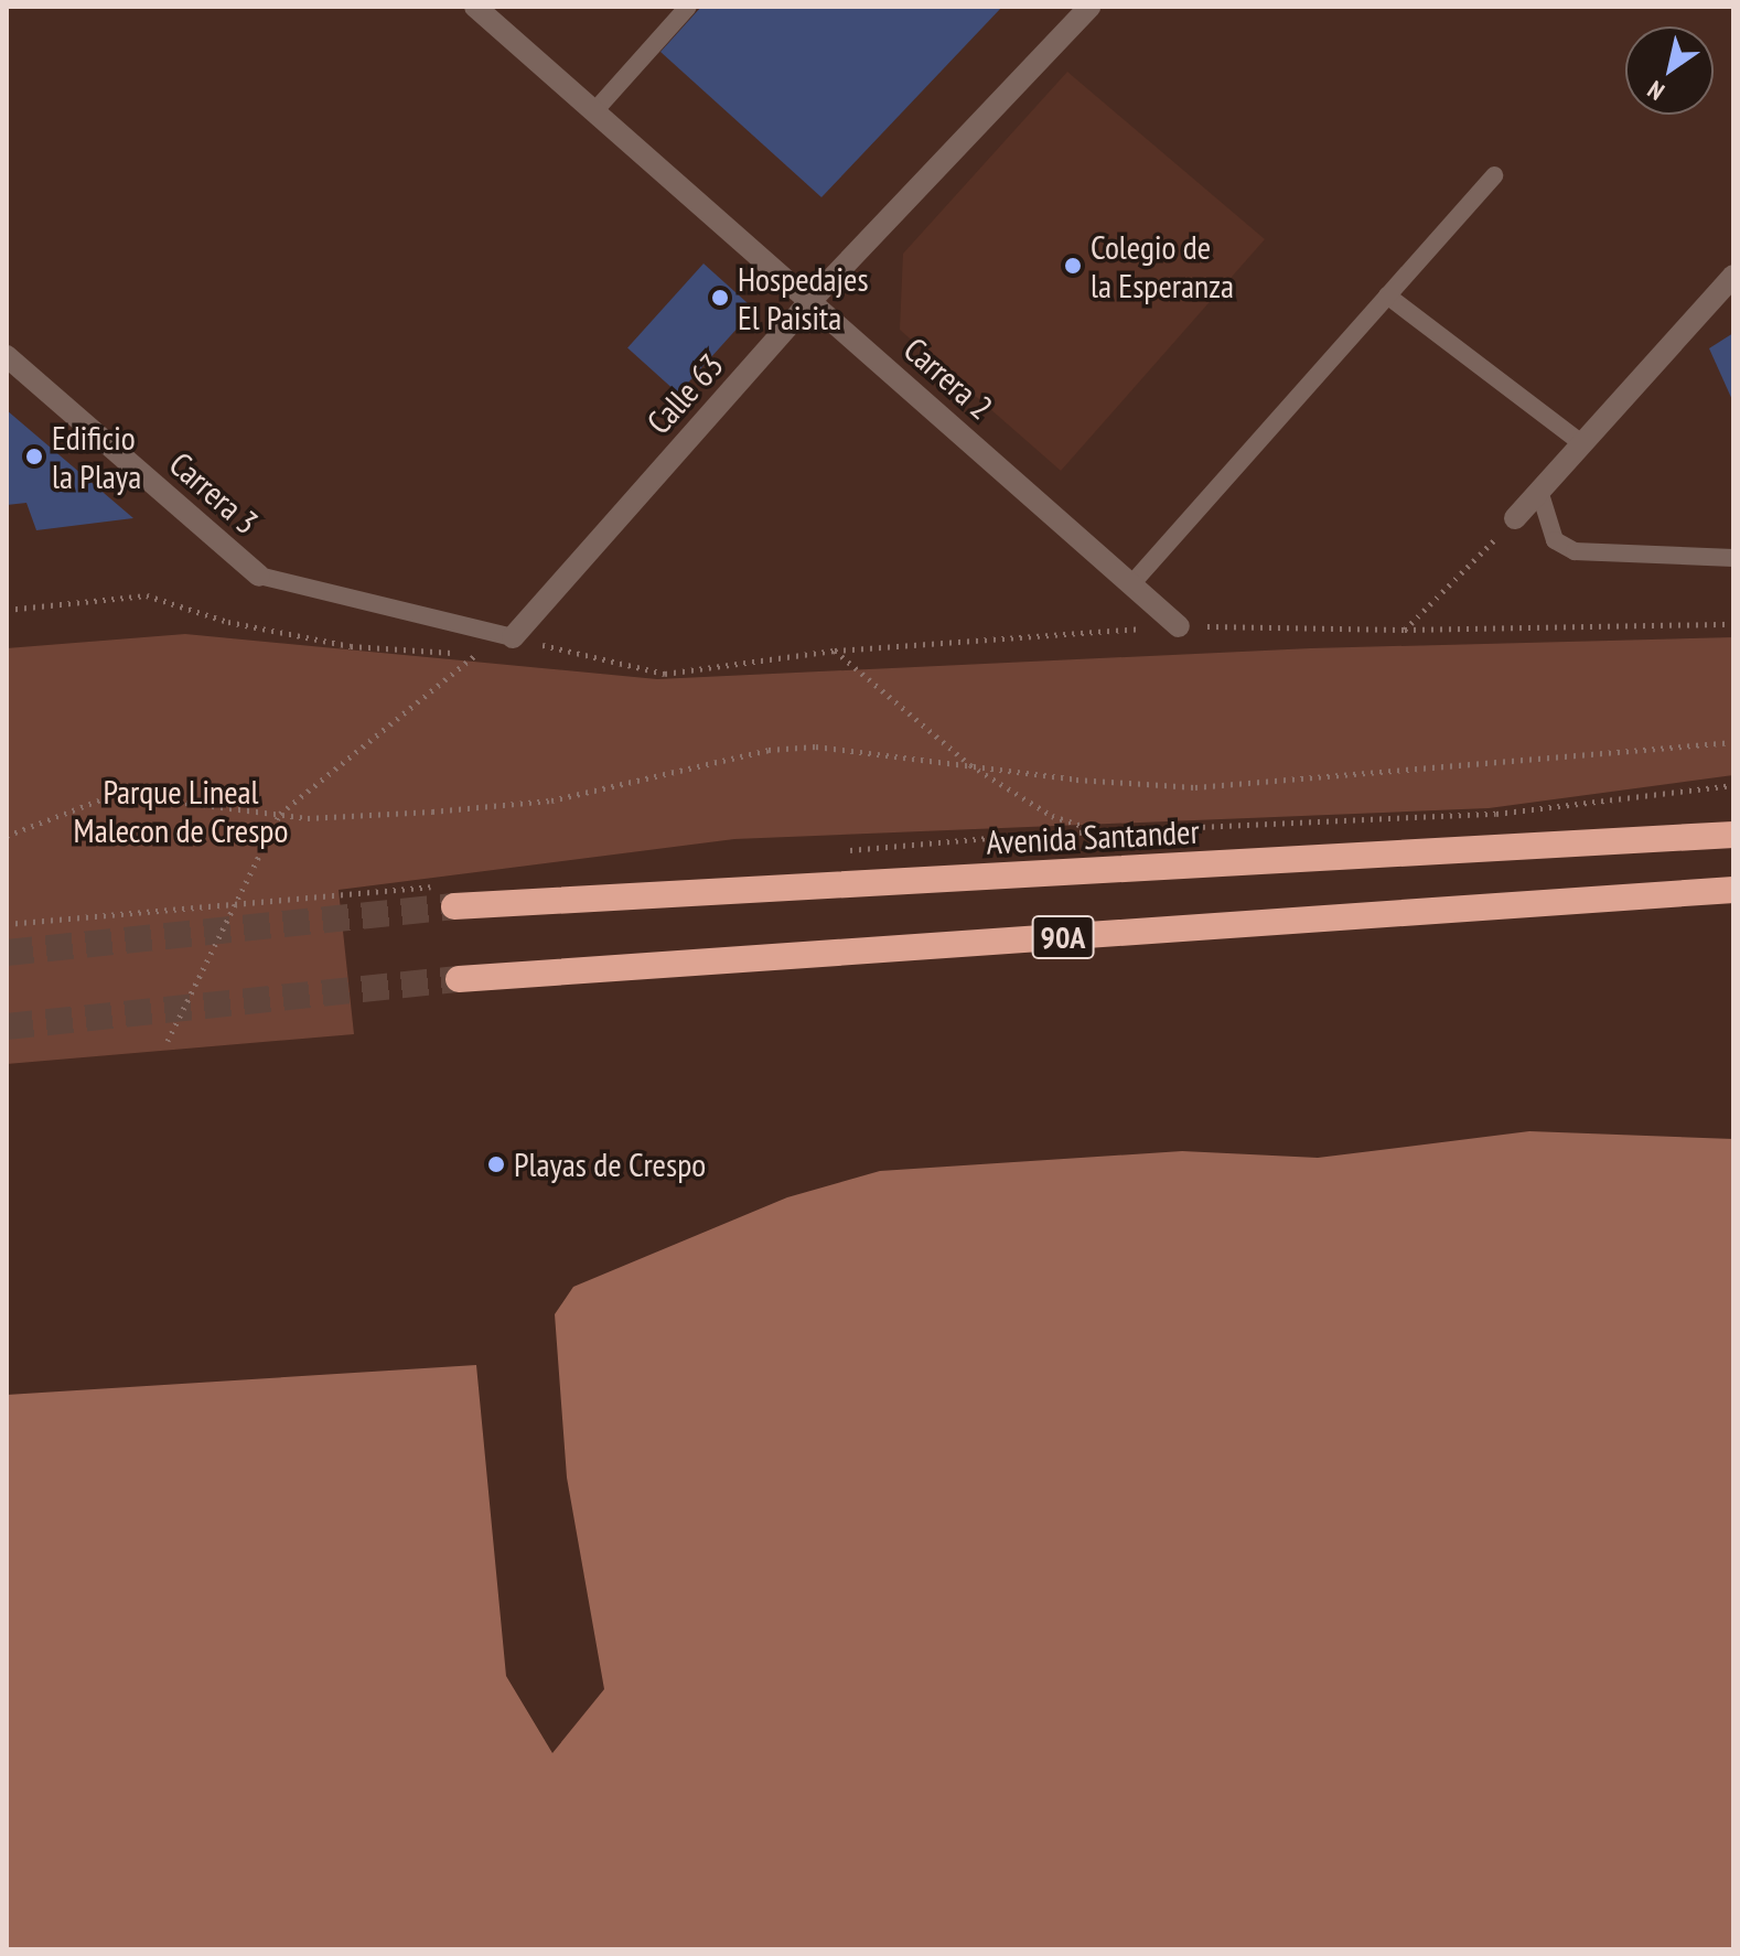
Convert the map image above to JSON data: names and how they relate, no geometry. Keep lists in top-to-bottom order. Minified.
{"streets":{"highway":["Avenida Santander","90A"],"street":["Carrera 2","Calle 63","Carrera 3"]},"crossings":[["Carrera 2","Calle 63"]],"parks":["Parque Lineal Malecon de Crespo"],"places":["Colegio de la Esperanza","Hospedajes El Paisita","Edificio la Playa","Playas de Crespo"],"north":"bottom left"}
